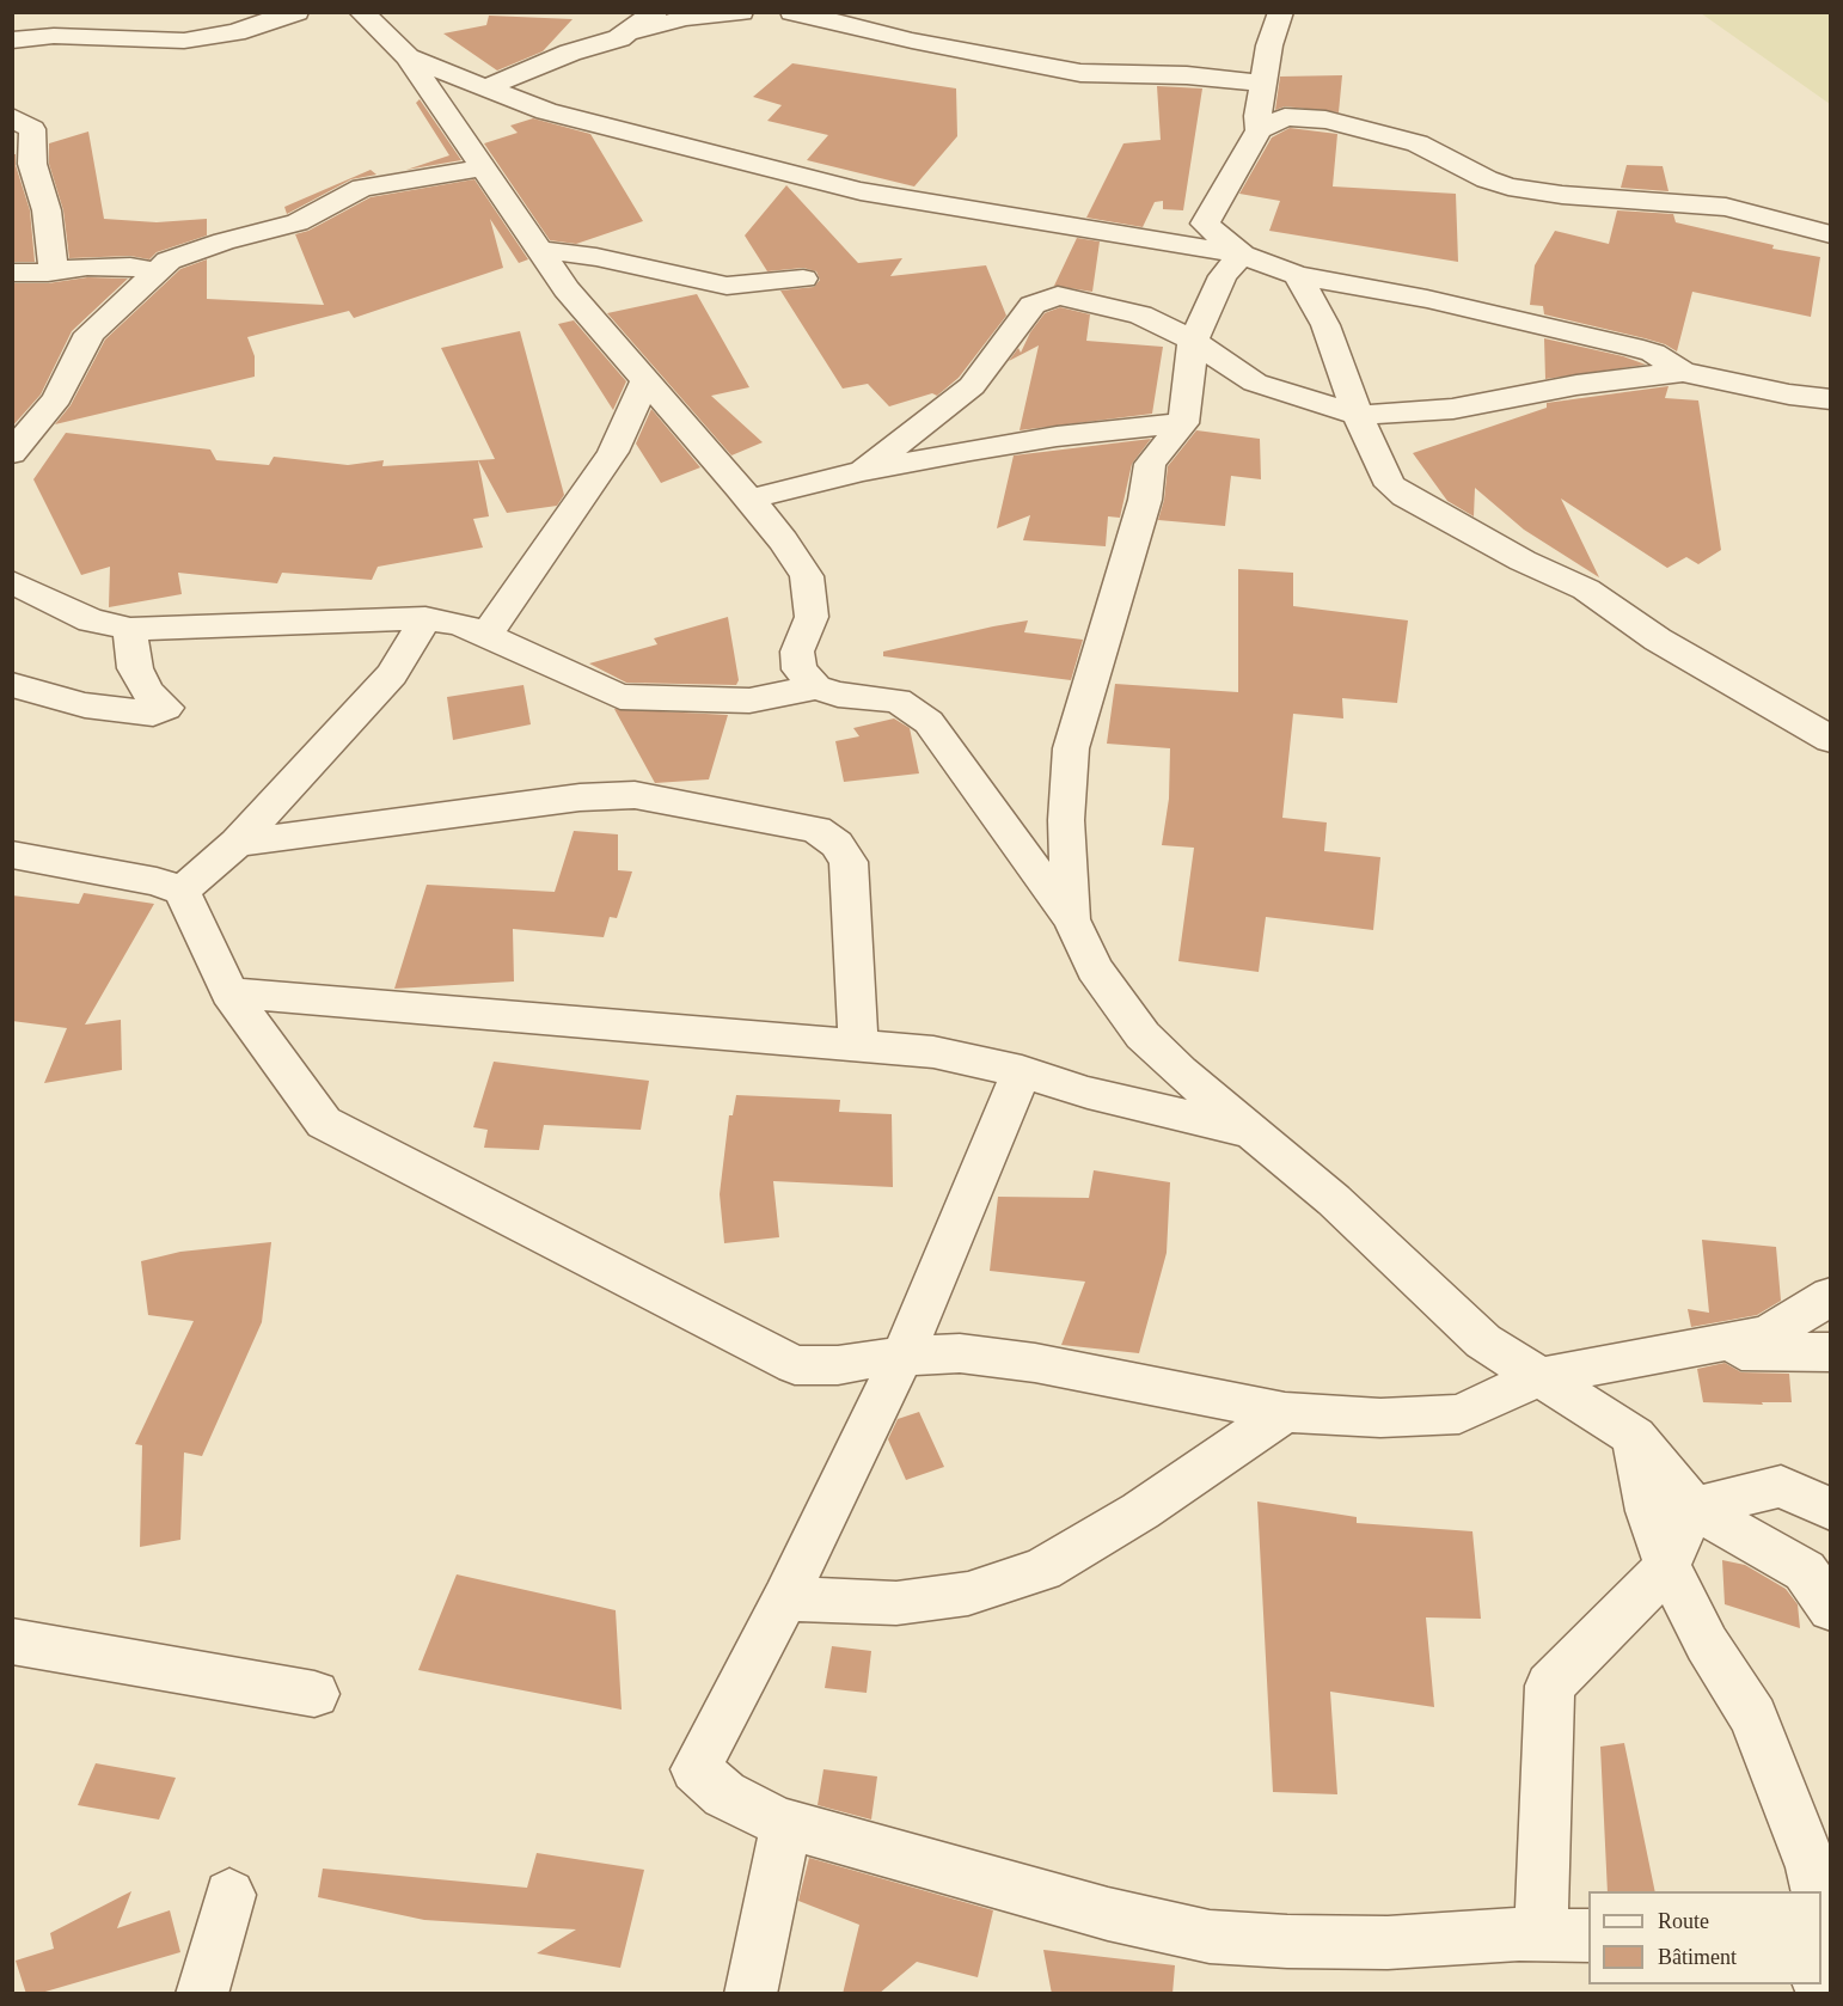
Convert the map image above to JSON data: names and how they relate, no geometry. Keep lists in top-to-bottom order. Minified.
{"legend":["Route","Bâtiment"]}
